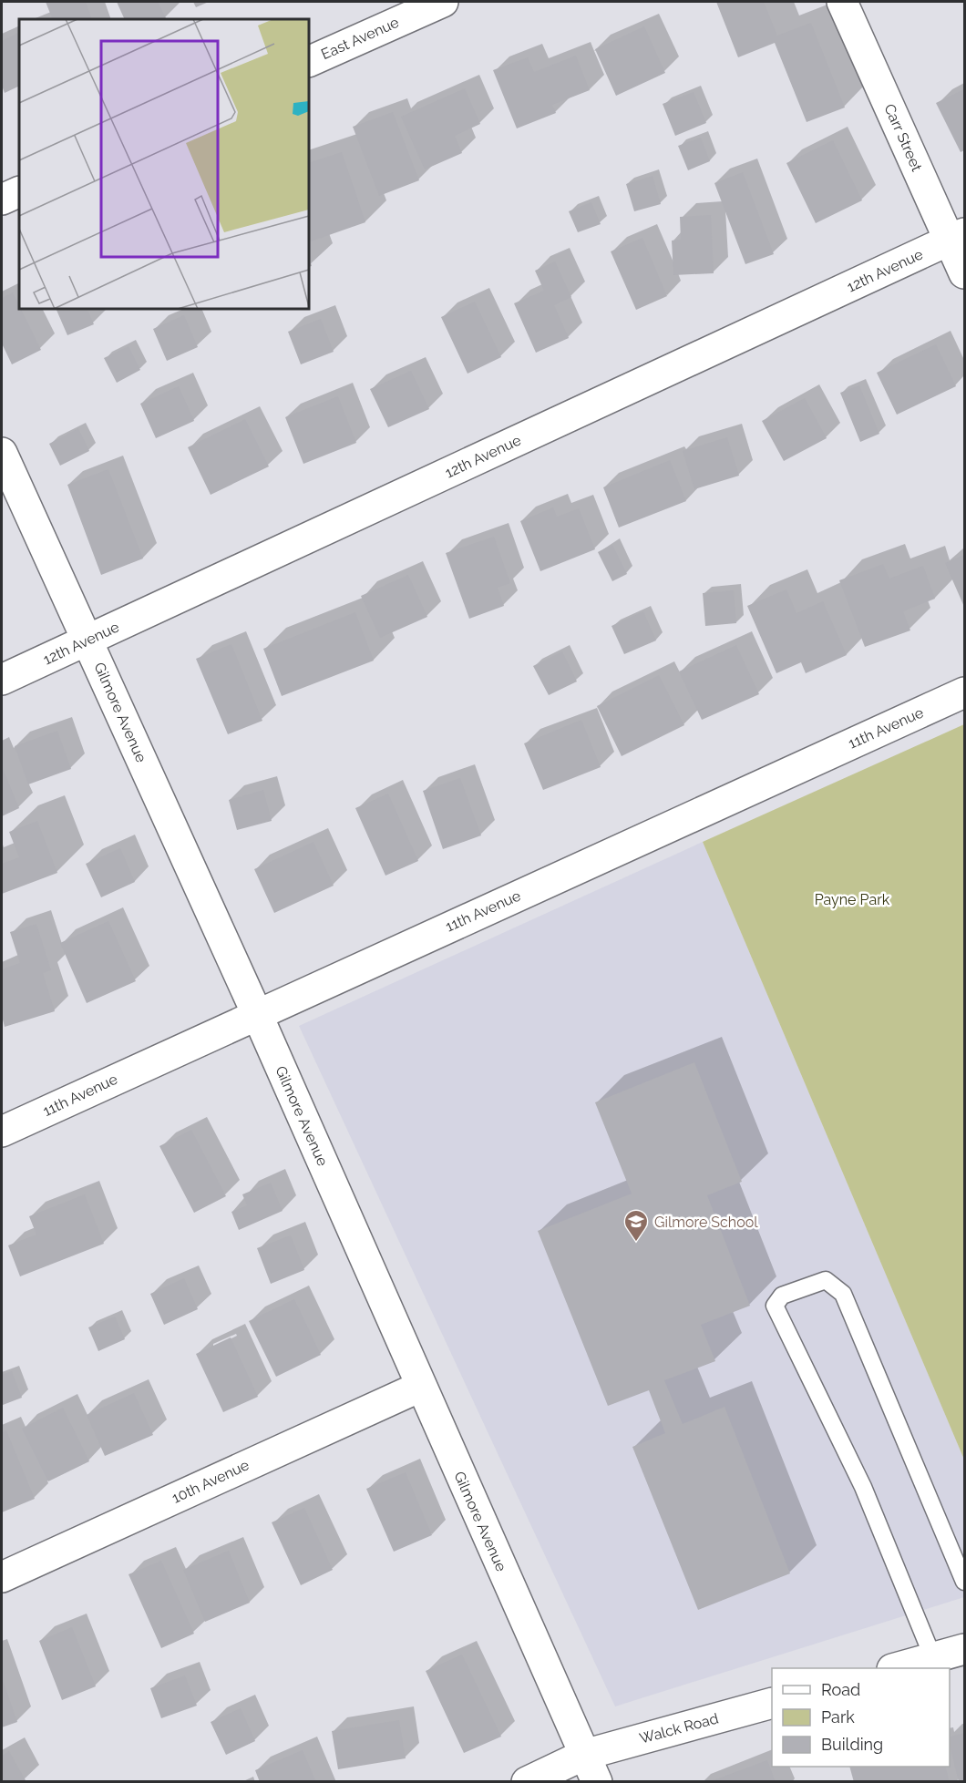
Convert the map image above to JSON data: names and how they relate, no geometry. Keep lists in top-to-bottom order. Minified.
{"streets":{"street":["East Avenue","Carr Street","12th Avenue","Gilmore Avenue","11th Avenue","10th Avenue","Walck Road"]},"crossings":[["Carr Street","12th Avenue"],["12th Avenue","Gilmore Avenue"],["Gilmore Avenue","11th Avenue"],["Gilmore Avenue","10th Avenue"],["Gilmore Avenue","Walck Road"]],"parks":["Payne Park"],"places":{"school or university":["Gilmore School"]},"legend":["Road","Park","Building"]}
